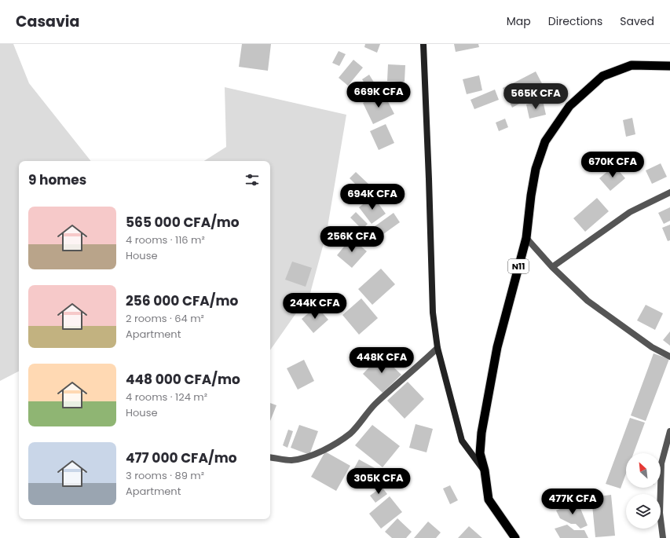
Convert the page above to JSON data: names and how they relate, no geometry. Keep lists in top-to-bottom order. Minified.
{"streets":{"highway":["N11"]},"north":"top left","page":{"header":"Casavia","nav":["Map","Directions","Saved"],"price":["669K CFA","565K CFA","670K CFA","694K CFA","256K CFA","244K CFA","448K CFA","305K CFA","477K CFA"],"heading":"9 homes","list":[{"name":"565 000 CFA/mo","note":"4 rooms · 116 m² · House"},{"name":"256 000 CFA/mo","note":"2 rooms · 64 m² · Apartment"},{"name":"448 000 CFA/mo","note":"4 rooms · 124 m² · House"},{"name":"477 000 CFA/mo","note":"3 rooms · 89 m² · Apartment"}]}}
